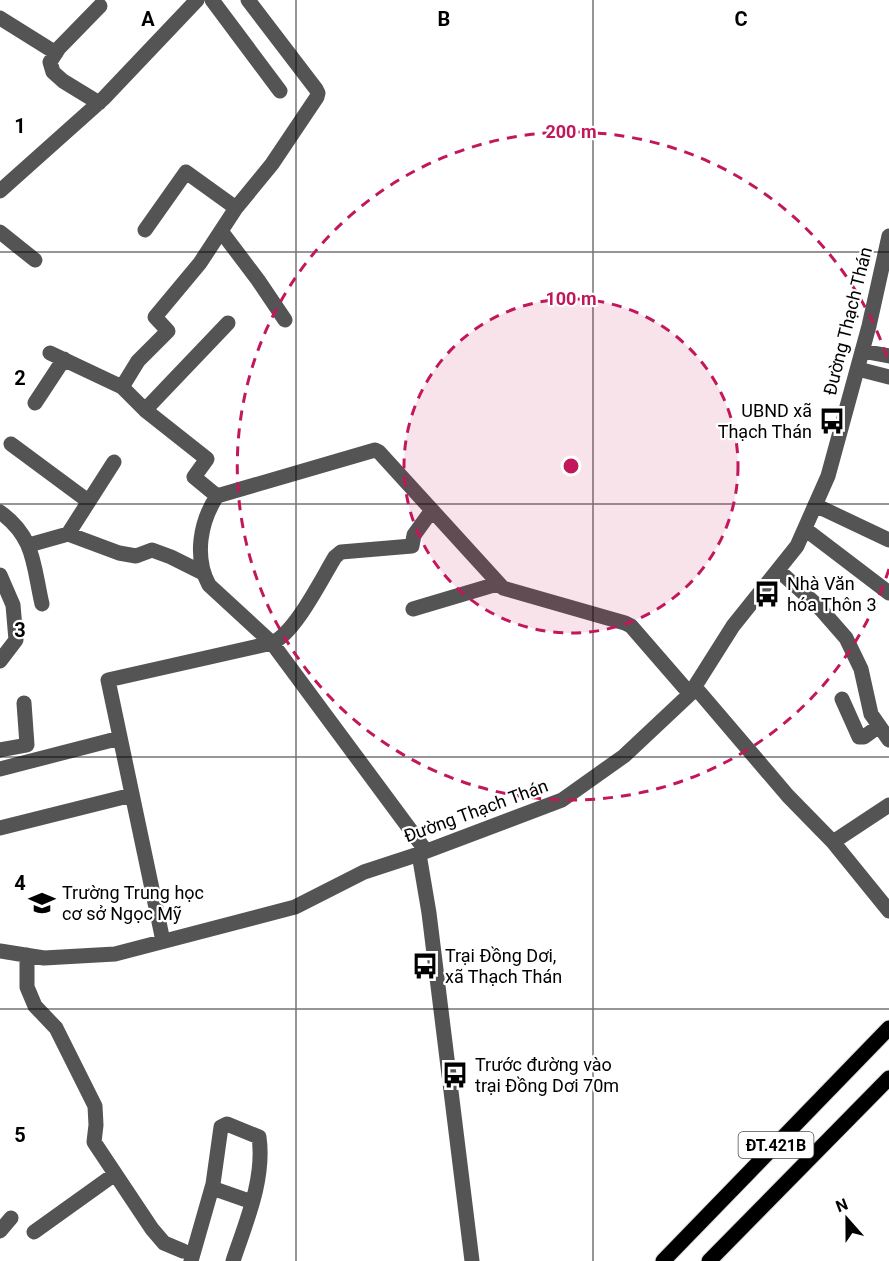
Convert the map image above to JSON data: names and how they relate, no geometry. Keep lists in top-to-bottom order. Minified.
{"streets":{"main road":["ĐT.421B"],"street":["Đường Thạch Thán"]},"places":{"bus stop":["UBND xã Thạch Thán","Nhà Văn hóa Thôn 3","Trại Đồng Dơi, xã Thạch Thán","Trước đường vào trại Đồng Dơi 70m"],"school or university":["Trường Trung học cơ sở Ngọc Mỹ"]},"north":"top","grid":{"columns":["A","B","C"],"rows":["1","2","3","4","5"]},"rings":["200 m","100 m"]}
